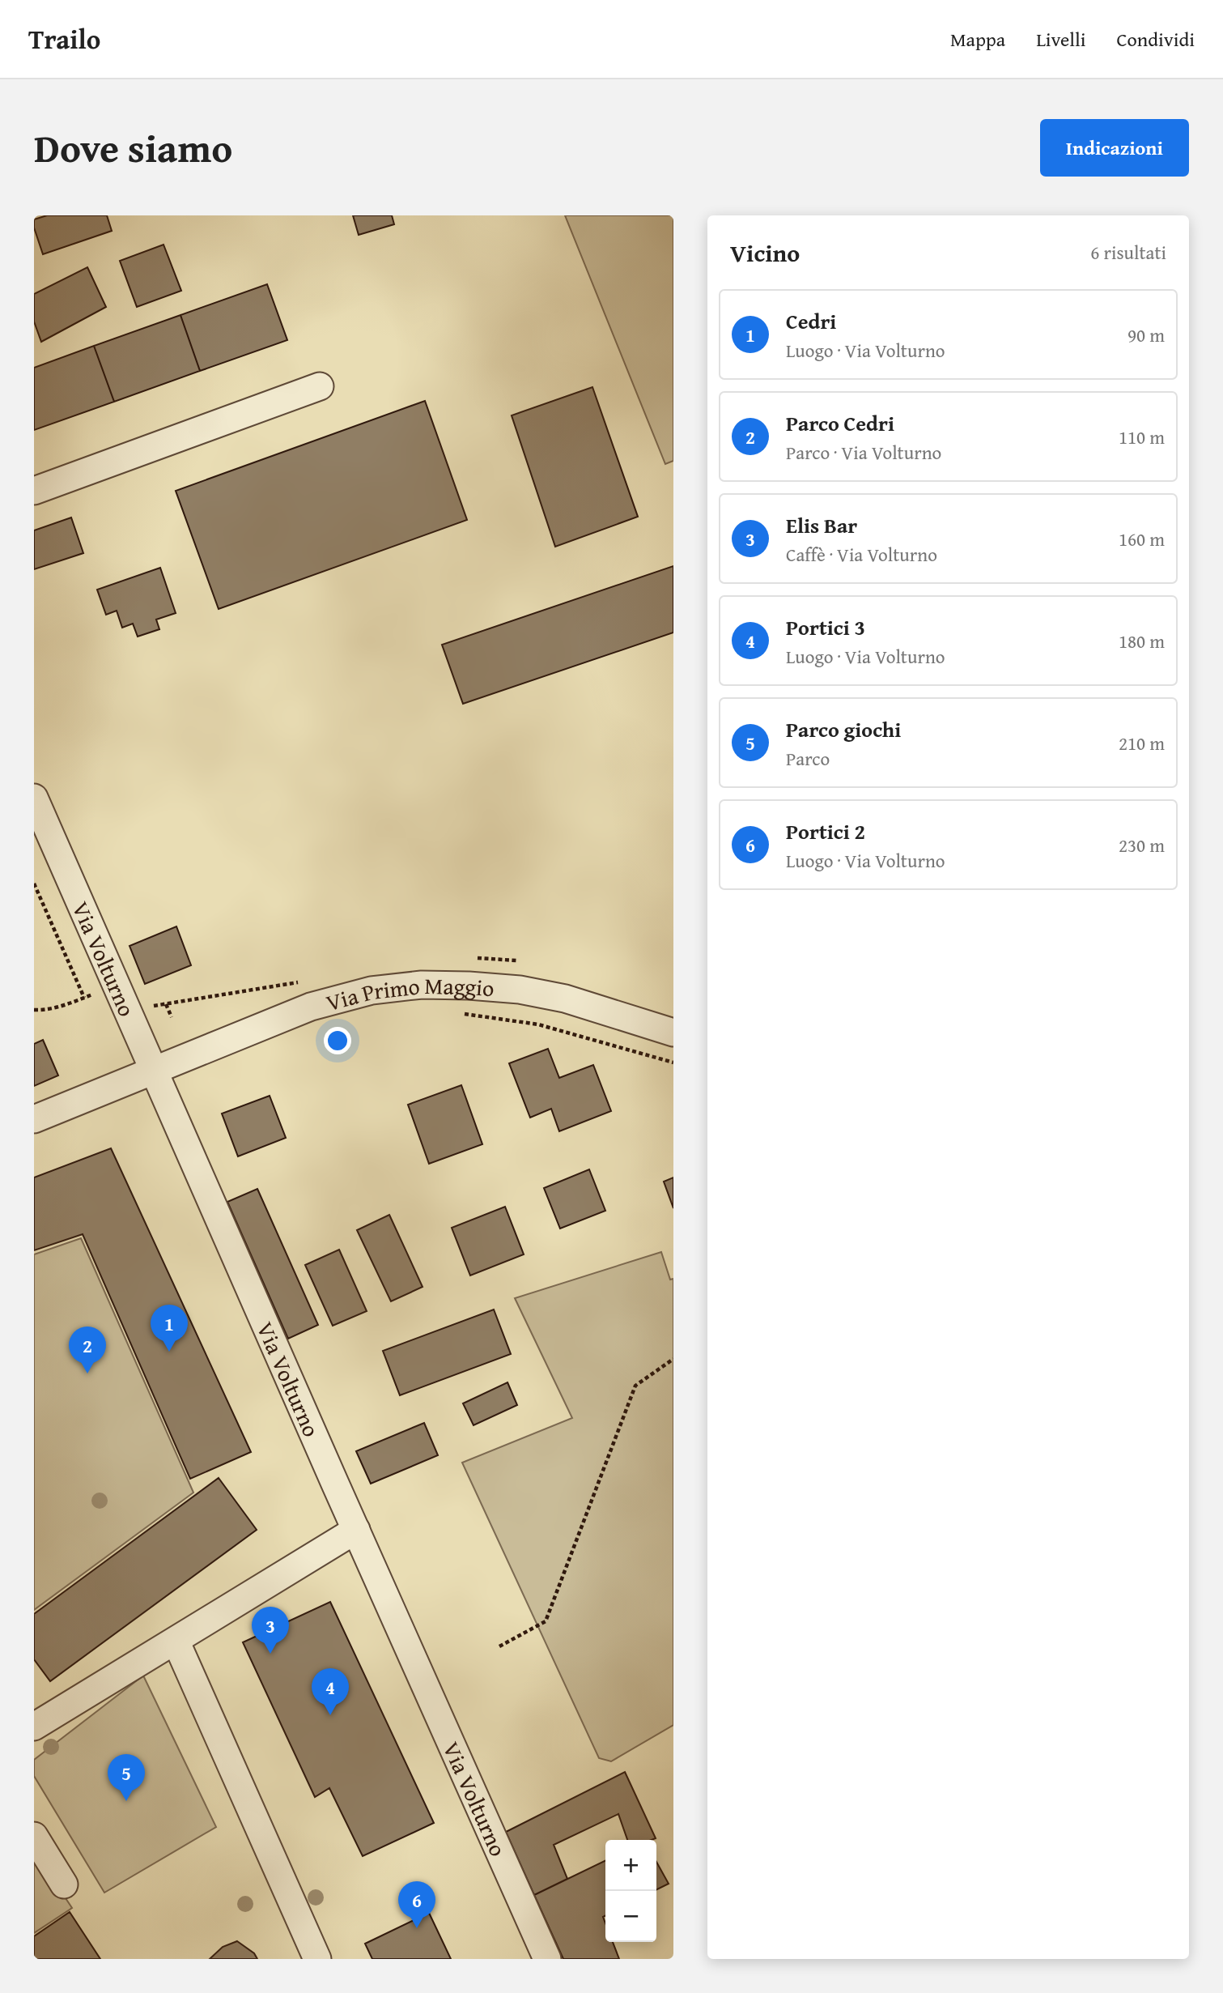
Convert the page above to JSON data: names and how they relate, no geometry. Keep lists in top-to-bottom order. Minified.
{"streets":{"street":["Via Volturno","Via Primo Maggio"]},"crossings":[["Via Volturno","Via Primo Maggio"]],"page":{"header":"Trailo","nav":["Mappa","Livelli","Condividi"],"title":"Dove siamo","buttons":"Indicazioni","heading":["Vicino","6 risultati"],"list":[{"mark":"1","name":"Cedri","note":"Luogo · Via Volturno","value":"90 m"},{"mark":"2","name":"Parco Cedri","note":"Parco · Via Volturno","value":"110 m"},{"mark":"3","name":"Elis Bar","note":"Caffè · Via Volturno","value":"160 m"},{"mark":"4","name":"Portici 3","note":"Luogo · Via Volturno","value":"180 m"},{"mark":"5","name":"Parco giochi","note":"Parco","value":"210 m"},{"mark":"6","name":"Portici 2","note":"Luogo · Via Volturno","value":"230 m"}],"pins":["1","2","3","4","5","6"],"map_buttons":["+","−"]}}
